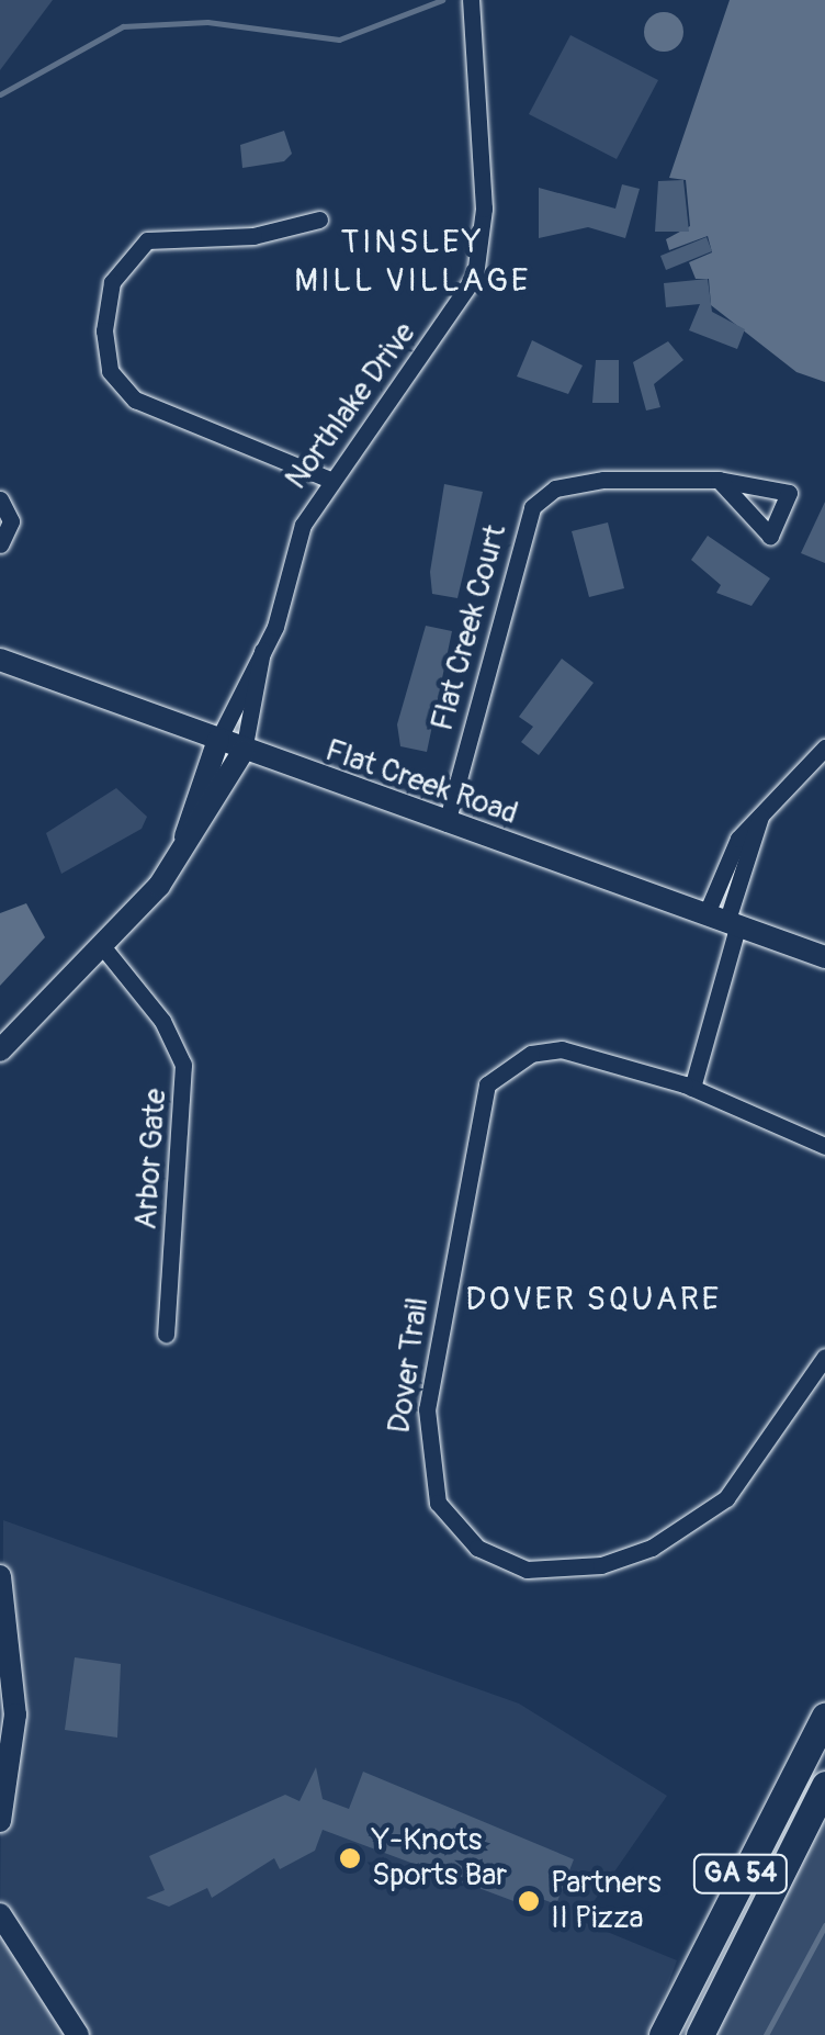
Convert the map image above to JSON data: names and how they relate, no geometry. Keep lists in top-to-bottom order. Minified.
{"streets":{"main road":["GA 54"],"street":["Northlake Drive","Flat Creek Court","Flat Creek Road","Arbor Gate","Dover Trail"]},"crossings":[["Northlake Drive","Flat Creek Road"],["Northlake Drive","Arbor Gate"],["Flat Creek Court","Flat Creek Road"]],"districts":["TINSLEY MILL VILLAGE","DOVER SQUARE"],"places":["Y-Knots Sports Bar","Partners II Pizza"]}
